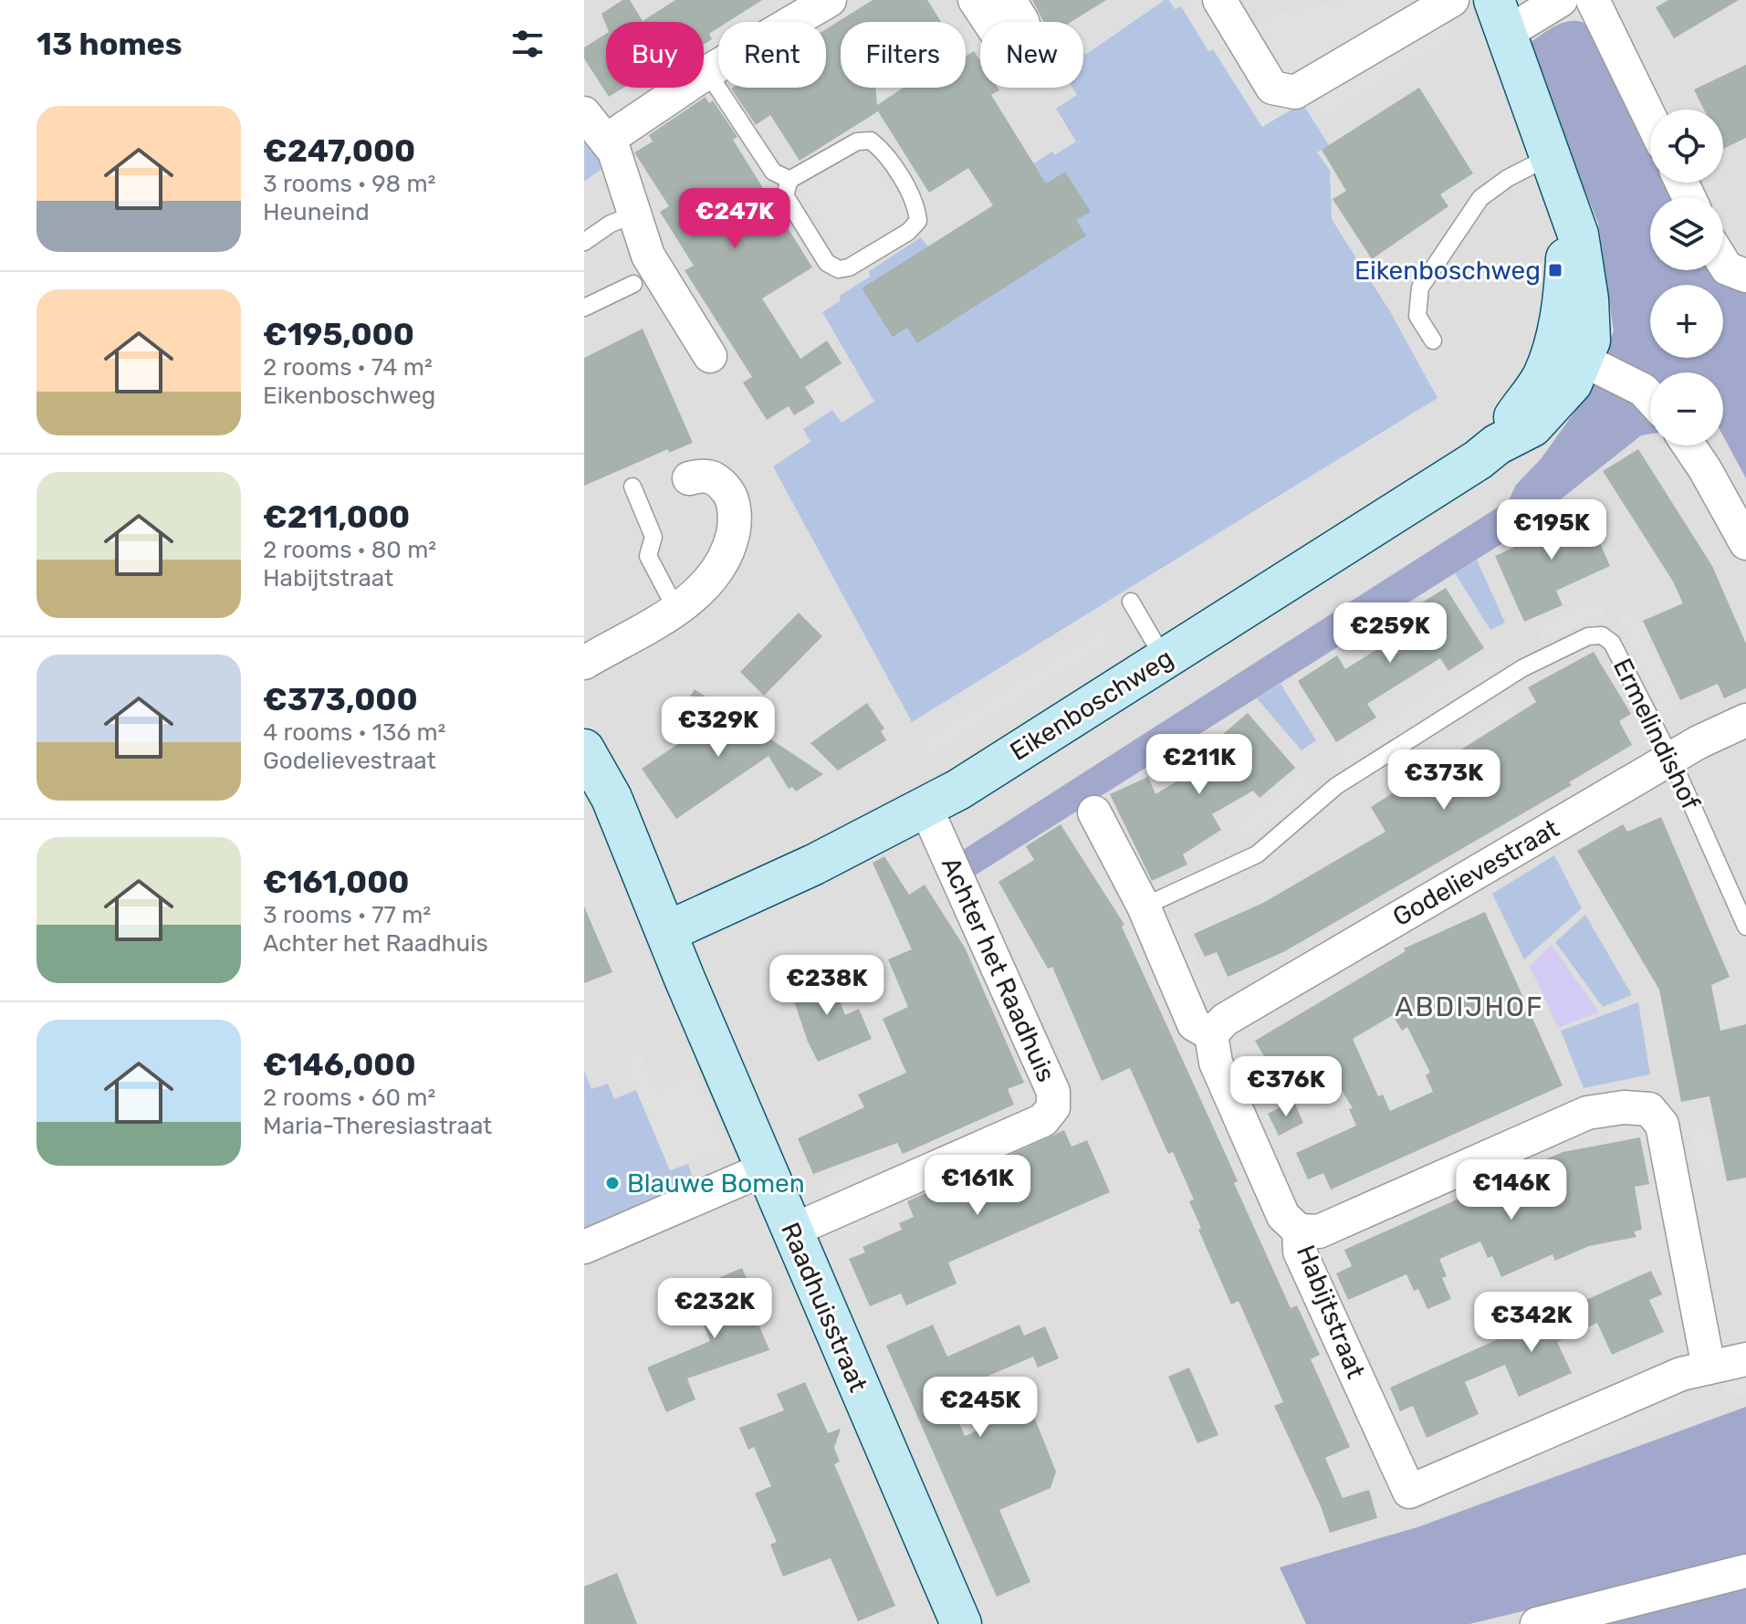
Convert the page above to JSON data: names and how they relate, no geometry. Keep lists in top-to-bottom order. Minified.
{"streets":{"street":["Eikenboschweg","Godelievestraat","Achter het Raadhuis","Raadhuisstraat","Habijtstraat"],"lane":["Ermelindishof"]},"crossings":[["Eikenboschweg","Achter het Raadhuis"],["Eikenboschweg","Raadhuisstraat"],["Ermelindishof","Godelievestraat"],["Godelievestraat","Habijtstraat"],["Achter het Raadhuis","Raadhuisstraat"]],"districts":["ABDIJHOF"],"places":{"transit":["Eikenboschweg"],"other":["Blauwe Bomen"]},"page":{"heading":"13 homes","chip":["Buy","Rent","Filters","New"],"list":[{"name":"€247,000","note":"3 rooms · 98 m² · Heuneind"},{"name":"€195,000","note":"2 rooms · 74 m² · Eikenboschweg"},{"name":"€211,000","note":"2 rooms · 80 m² · Habijtstraat"},{"name":"€373,000","note":"4 rooms · 136 m² · Godelievestraat"},{"name":"€161,000","note":"3 rooms · 77 m² · Achter het Raadhuis"},{"name":"€146,000","note":"2 rooms · 60 m² · Maria-Theresiastraat"}],"map_buttons":["+","−"],"price":["€247K","€195K","€259K","€329K","€211K","€373K","€238K","€376K","€161K","€146K","€232K","€342K","€245K"]}}
